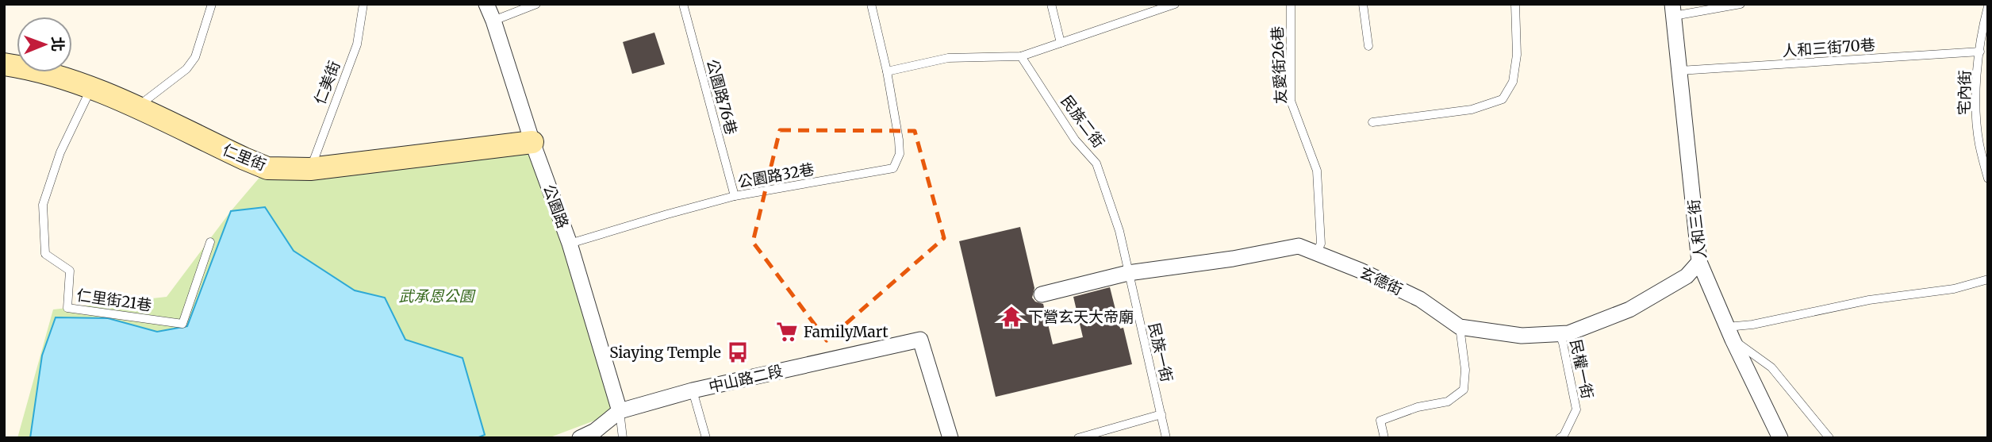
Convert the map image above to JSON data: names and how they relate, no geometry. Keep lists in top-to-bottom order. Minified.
{"streets":{"street":["仁里街","公園路","人和三街","玄德街","中山路二段"],"lane":["人和三街70巷","友愛街26巷","仁美街","宅內街","公園路76巷","民族二街","公園路32巷","仁里街21巷","民族一街","民權一街"]},"crossings":[["人和三街70巷","宅內街"],["人和三街70巷","人和三街"],["友愛街26巷","玄德街"],["仁美街","仁里街"],["公園路76巷","公園路32巷"],["民族二街","玄德街"],["民族二街","民族一街"],["仁里街","公園路"],["仁里街","仁里街21巷"],["公園路32巷","公園路"],["公園路","中山路二段"],["人和三街","玄德街"],["玄德街","民族一街"],["玄德街","民權一街"]],"parks":["武承恩公園"],"places":{"temple":["下營玄天大帝廟"],"supermarket":["FamilyMart"],"bus stop":["Siaying Temple"]},"north":"right"}
